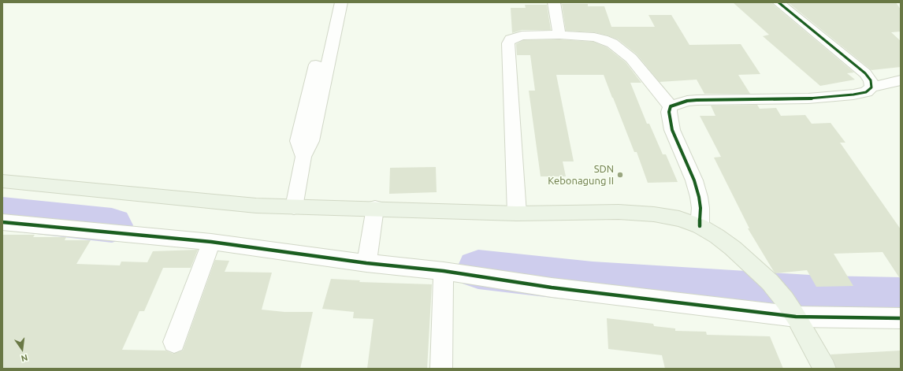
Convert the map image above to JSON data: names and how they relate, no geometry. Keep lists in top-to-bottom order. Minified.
{"places":["SDN Kebonagung II"],"north":"bottom"}
